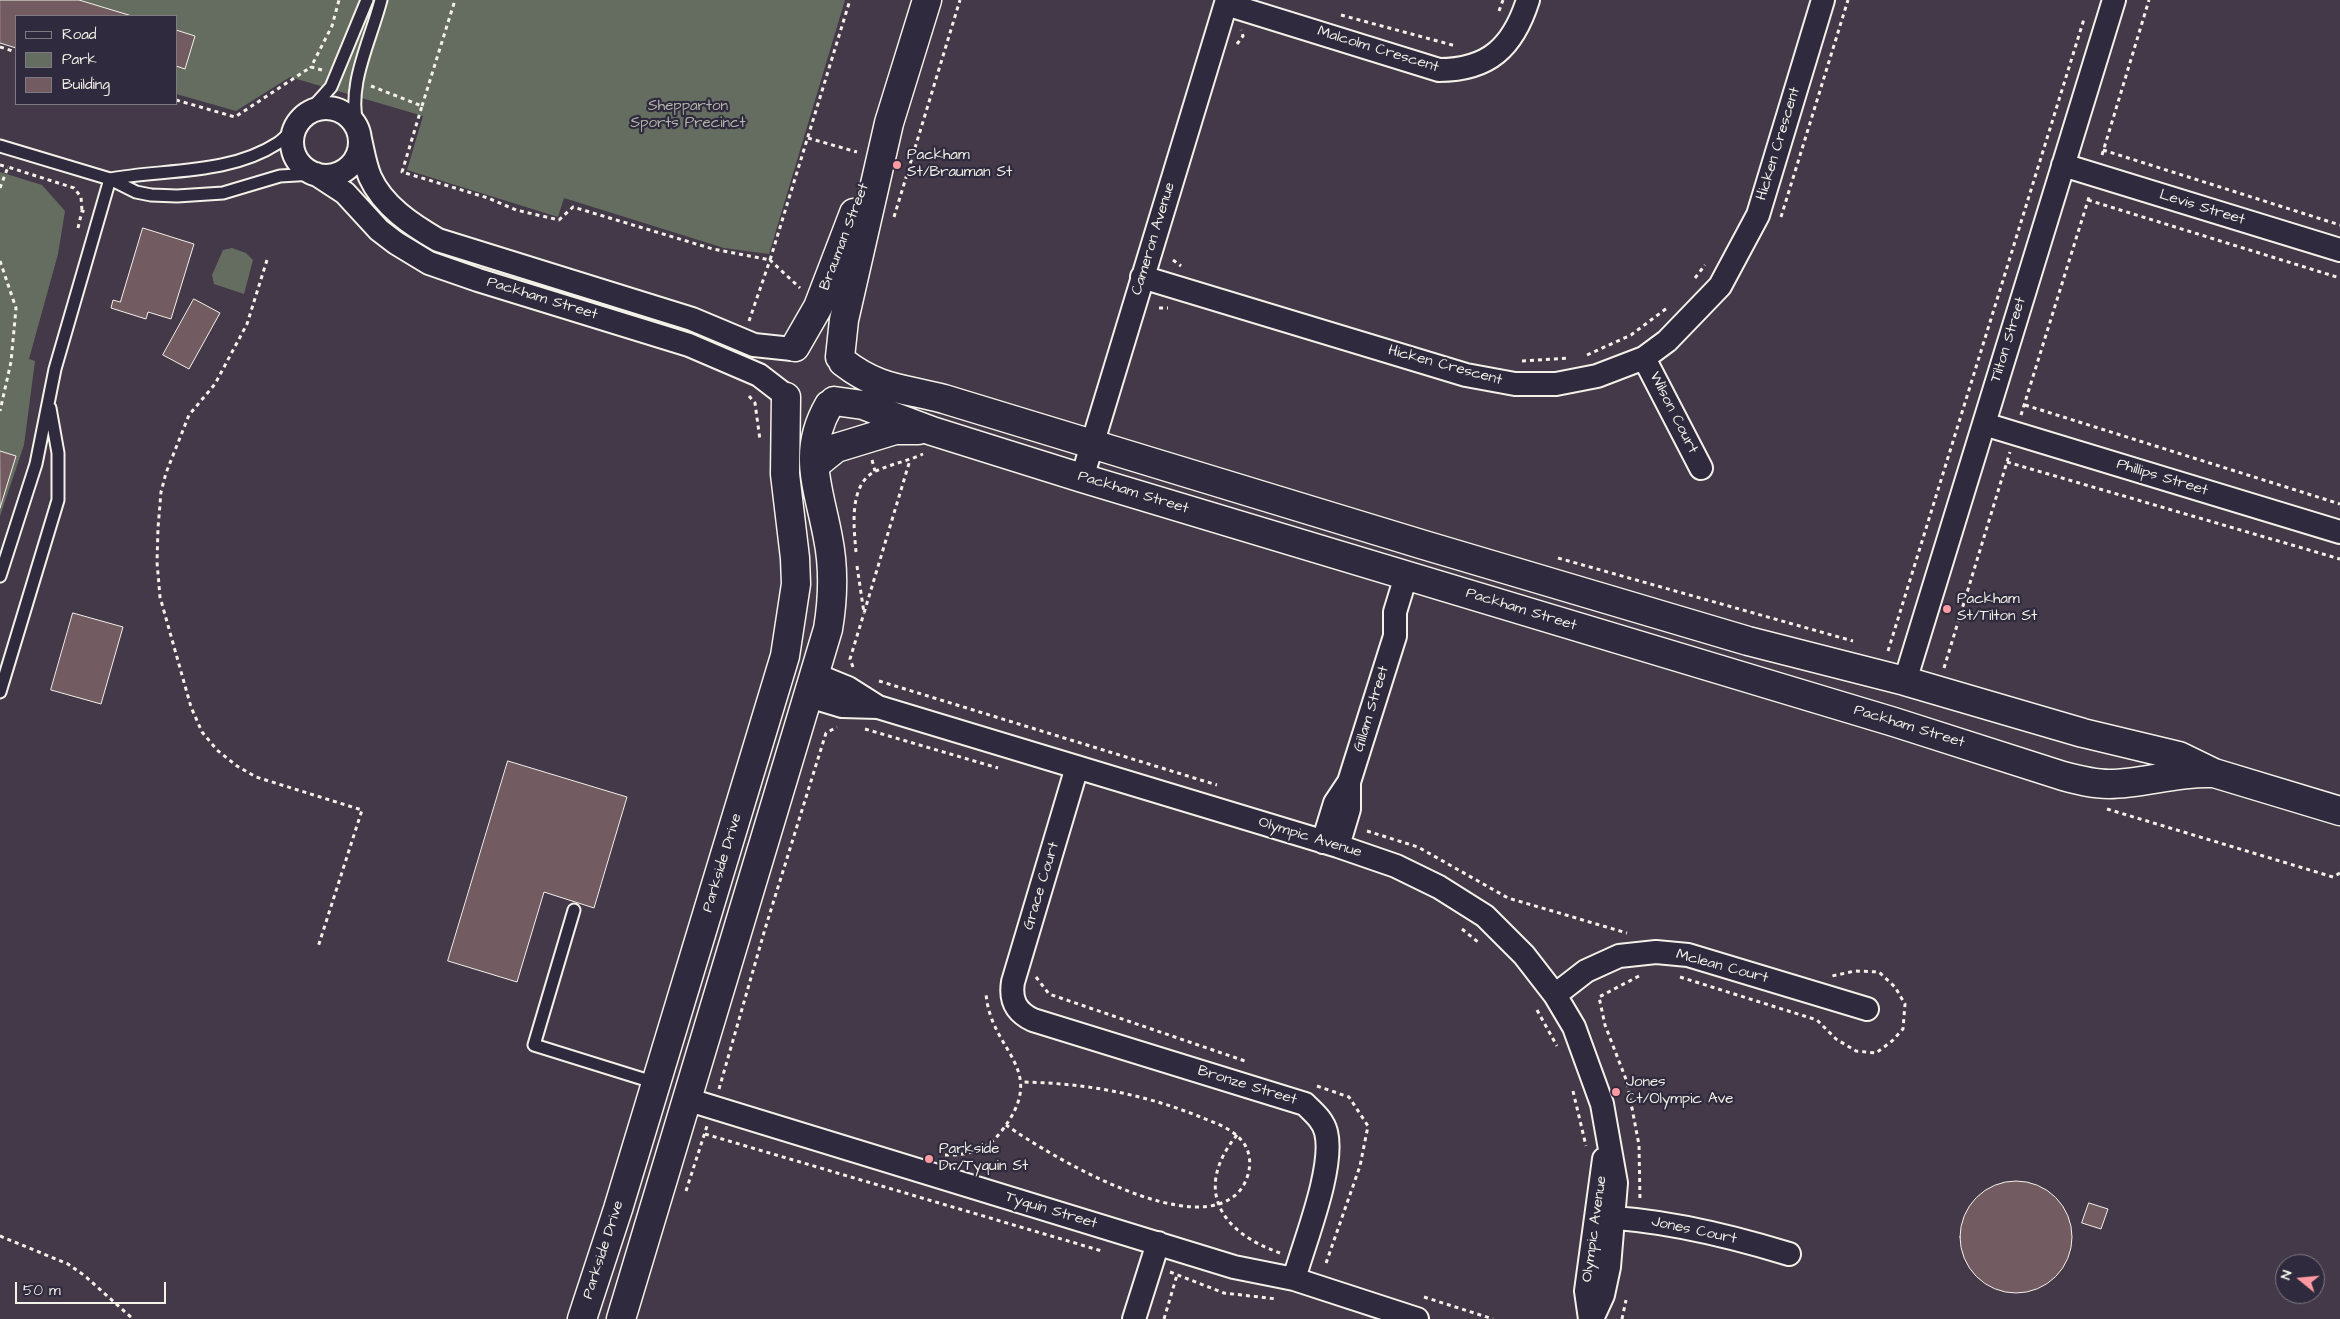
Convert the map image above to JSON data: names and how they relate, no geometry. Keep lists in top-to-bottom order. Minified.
{"streets":{"street":["Malcolm Crescent","Hicken Crescent","Levis Street","Brauman Street","Cameron Avenue","Packham Street","Tilton Street","Wilson Court","Phillips Street","Gillam Street","Olympic Avenue","Parkside Drive","Grace Court","Mclean Court","Bronze Street","Tyquin Street","Jones Court"]},"crossings":[["Malcolm Crescent","Cameron Avenue"],["Hicken Crescent","Cameron Avenue"],["Hicken Crescent","Wilson Court"],["Levis Street","Tilton Street"],["Brauman Street","Packham Street"],["Brauman Street","Parkside Drive"],["Cameron Avenue","Packham Street"],["Packham Street","Tilton Street"],["Packham Street","Gillam Street"],["Packham Street","Parkside Drive"],["Tilton Street","Phillips Street"],["Gillam Street","Olympic Avenue"],["Olympic Avenue","Grace Court"],["Olympic Avenue","Mclean Court"],["Olympic Avenue","Jones Court"],["Grace Court","Bronze Street"],["Bronze Street","Tyquin Street"]],"parks":["Shepparton Sports Precinct"],"places":["Packham St/Brauman St","Packham St/Tilton St","Jones Ct/Olympic Ave","Parkside Dr/Tyquin St"],"legend":["Road","Park","Building"],"scale_bar":"50 m","north":"left"}
